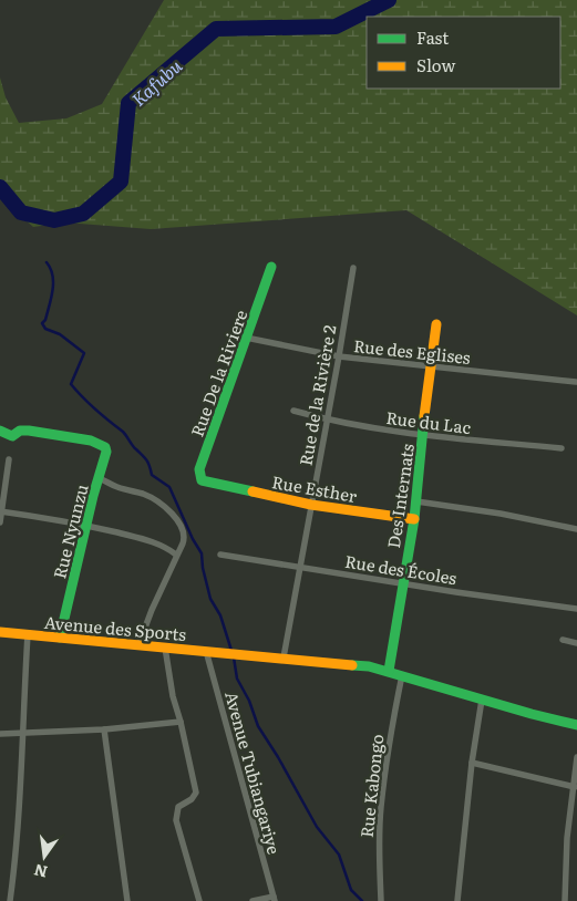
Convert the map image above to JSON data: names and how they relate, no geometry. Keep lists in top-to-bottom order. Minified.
{"streets":{"street":["Rue des Eglises","Rue De la Riviere","Rue de la Rivière 2","Rue du Lac","Rue Esther","Des Internats","Rue Nyunzu","Rue des Écoles","Avenue des Sports","Avenue Tubiangariye","Rue Kabongo"]},"crossings":[["Rue des Eglises","Rue De la Riviere"],["Rue des Eglises","Rue de la Rivière 2"],["Rue des Eglises","Des Internats"],["Rue De la Riviere","Rue Esther"],["Rue de la Rivière 2","Rue du Lac"],["Rue de la Rivière 2","Rue Esther"],["Rue de la Rivière 2","Rue des Écoles"],["Rue de la Rivière 2","Avenue des Sports"],["Rue du Lac","Des Internats"],["Rue Esther","Des Internats"],["Des Internats","Rue des Écoles"],["Rue Nyunzu","Avenue des Sports"],["Avenue des Sports","Avenue Tubiangariye"]],"water":["Kafubu"],"legend":["Fast","Slow"],"north":"bottom"}
